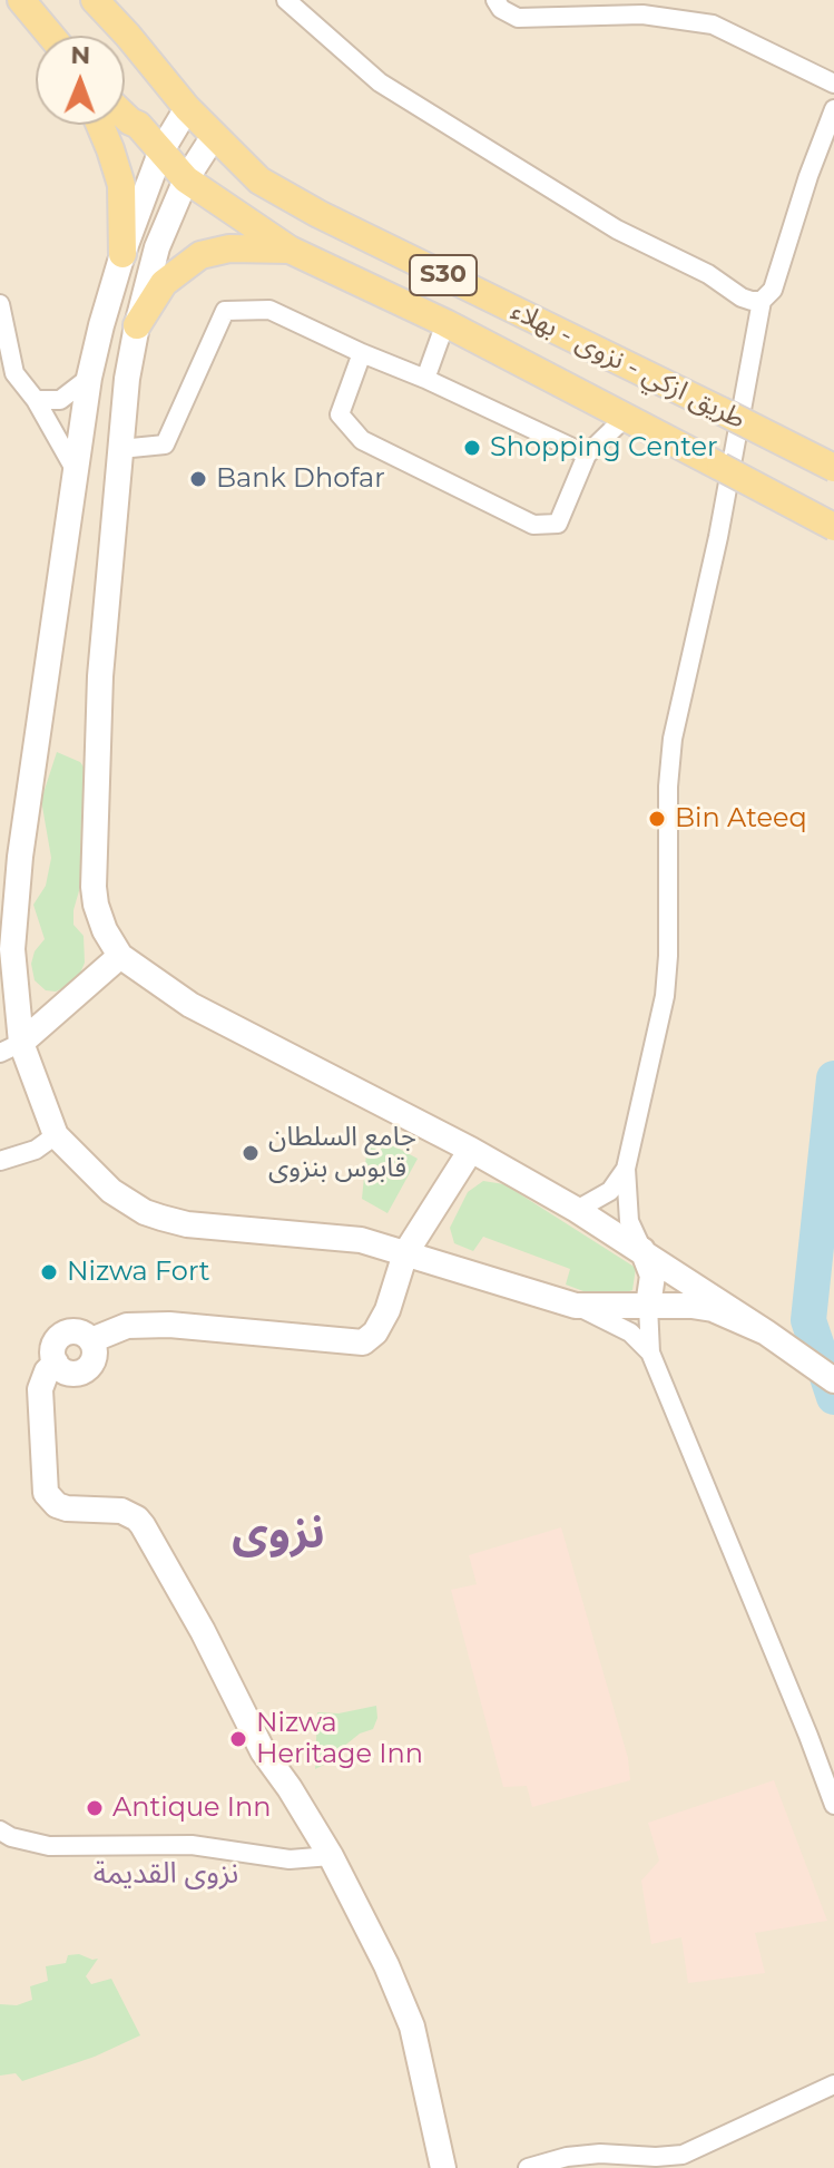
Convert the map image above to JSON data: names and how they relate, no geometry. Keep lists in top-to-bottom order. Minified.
{"streets":{"main road":["S30","طريق ازكي - نزوى - بهلاء"]},"districts":["نزوى","نزوى القديمة"],"places":["Shopping Center","Bank Dhofar","Bin Ateeq","جامع السلطان قابوس بنزوى","Nizwa Fort","Nizwa Heritage Inn","Antique Inn"],"north":"top"}
